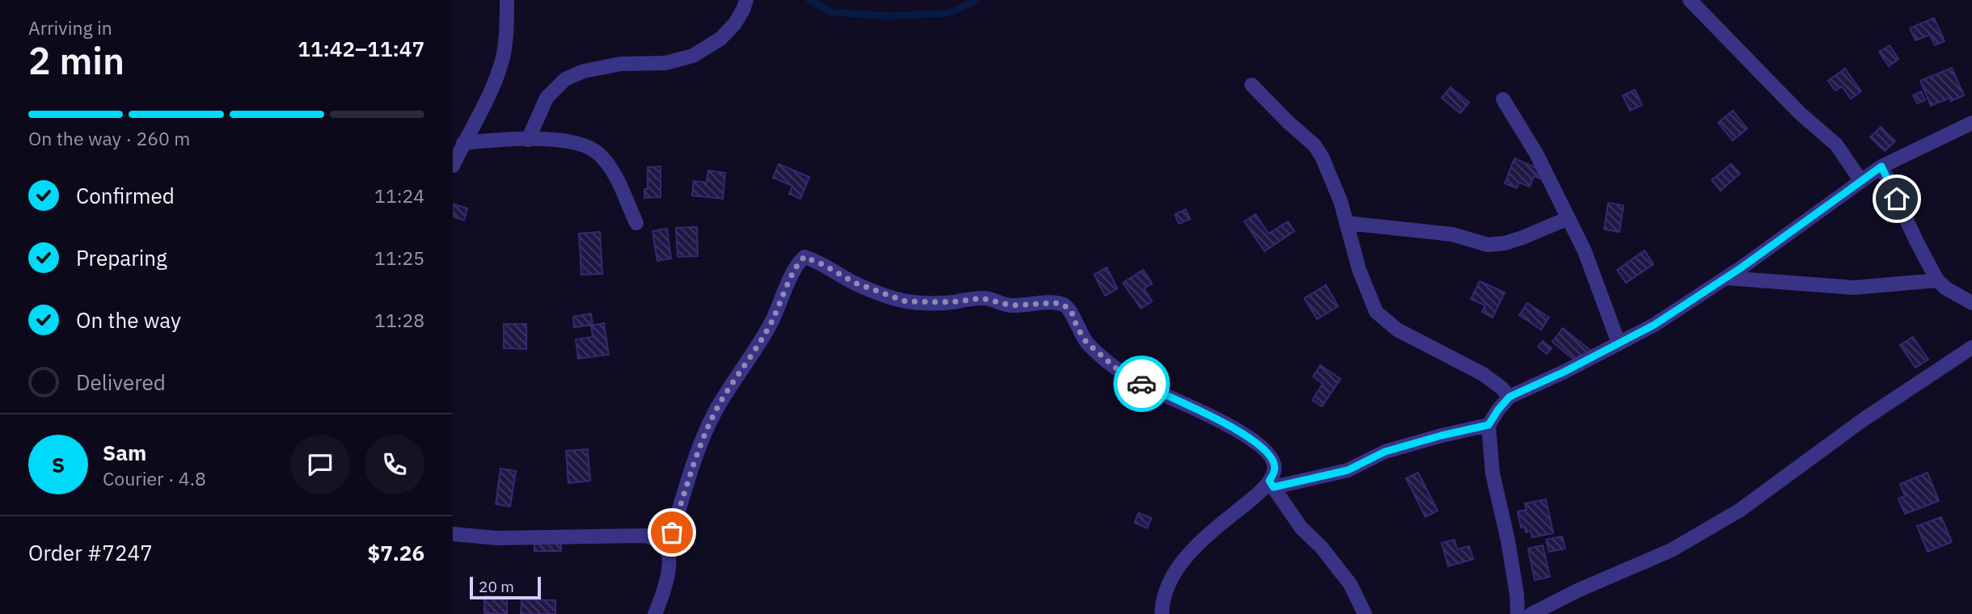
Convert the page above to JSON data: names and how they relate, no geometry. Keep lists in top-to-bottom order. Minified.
{"scale_bar":"20 m","page":{"heading":["2 min","Arriving in","11:42–11:47"],"panel":["Sam","Courier · 4.8","Order #7247","$7.26"],"bar":"On the way · 260 m","list":[["Confirmed","11:24"],["Preparing","11:25"],["On the way","11:28"],"Delivered"],"round":"S","scale":"20 m"}}
